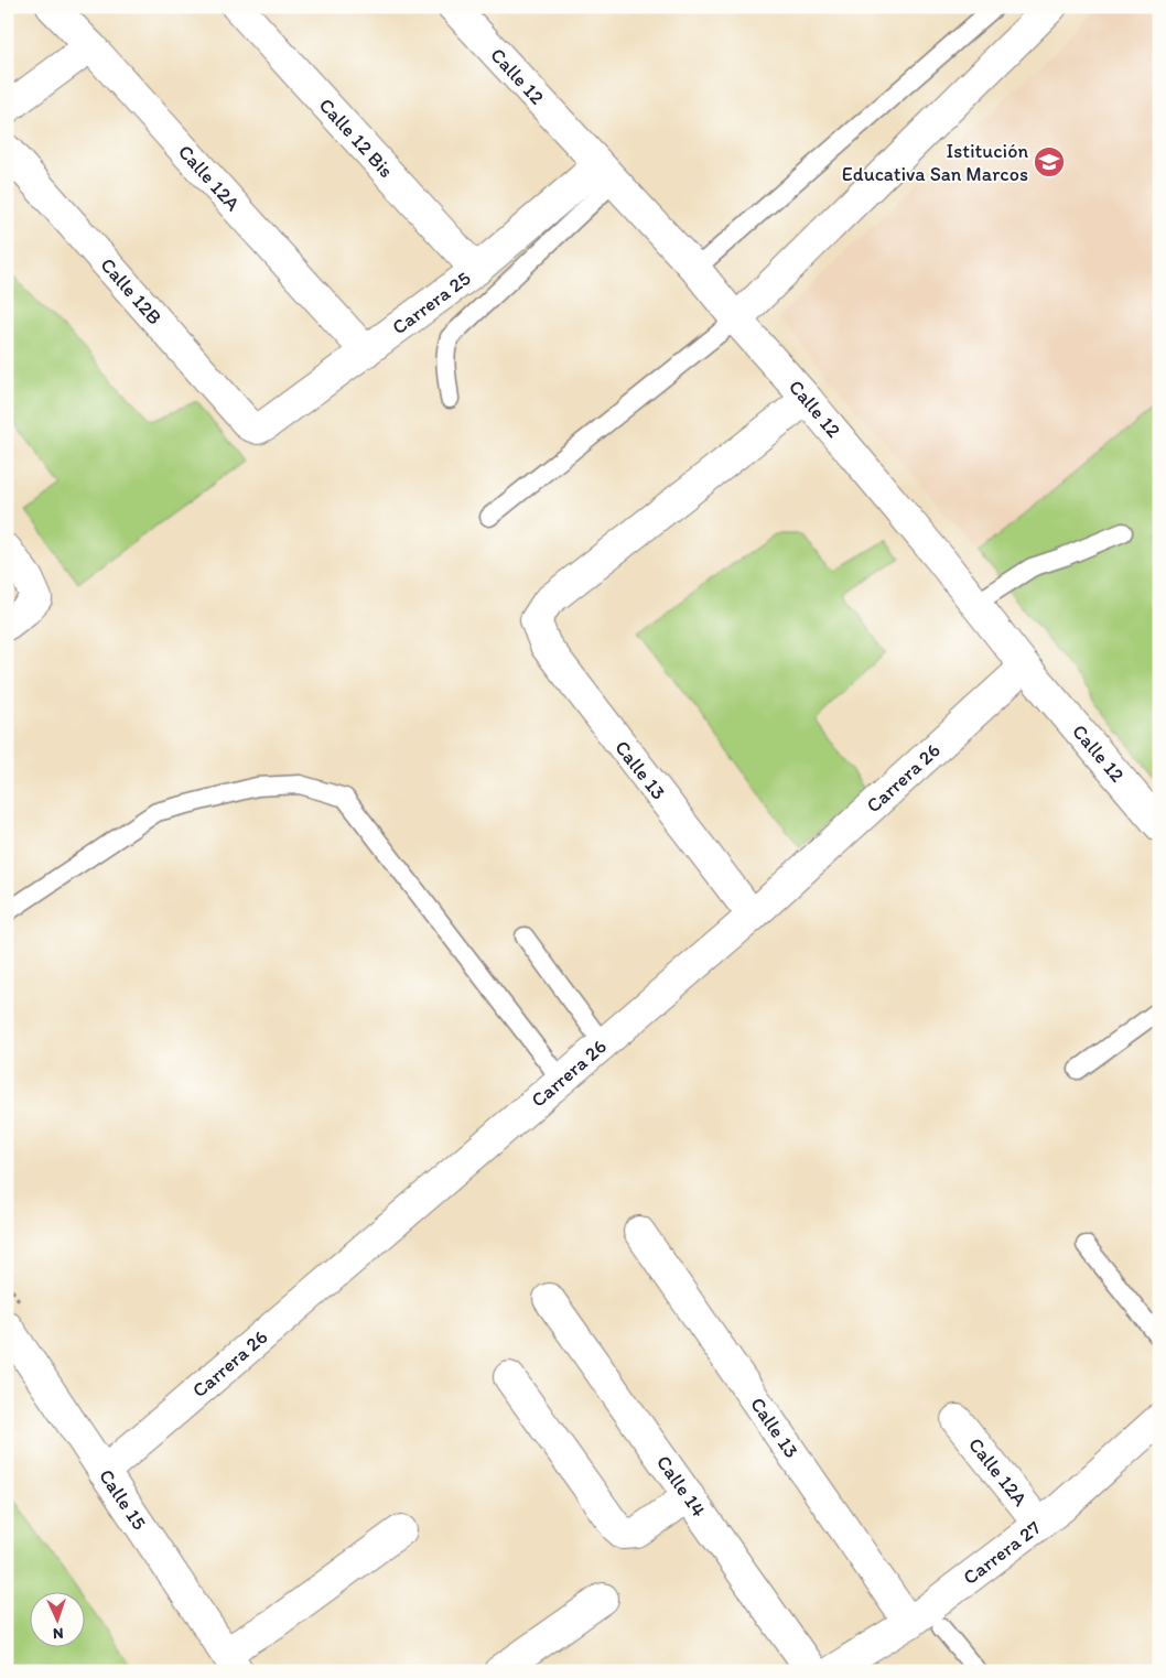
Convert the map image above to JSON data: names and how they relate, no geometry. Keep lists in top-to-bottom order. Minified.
{"streets":{"street":["Calle 12","Calle 12 Bis","Calle 12A","Calle 12B","Carrera 25","Calle 13","Carrera 26","Calle 14","Calle 15","Carrera 27"]},"crossings":[["Calle 12","Carrera 25"],["Calle 12","Calle 13"],["Calle 12","Carrera 26"],["Calle 12 Bis","Carrera 25"],["Calle 12A","Carrera 25"],["Calle 12A","Carrera 27"],["Calle 12B","Carrera 25"],["Calle 13","Carrera 26"],["Calle 13","Carrera 27"],["Carrera 26","Calle 15"]],"places":{"school or university":["Istitución Educativa San Marcos"]},"north":"bottom"}
